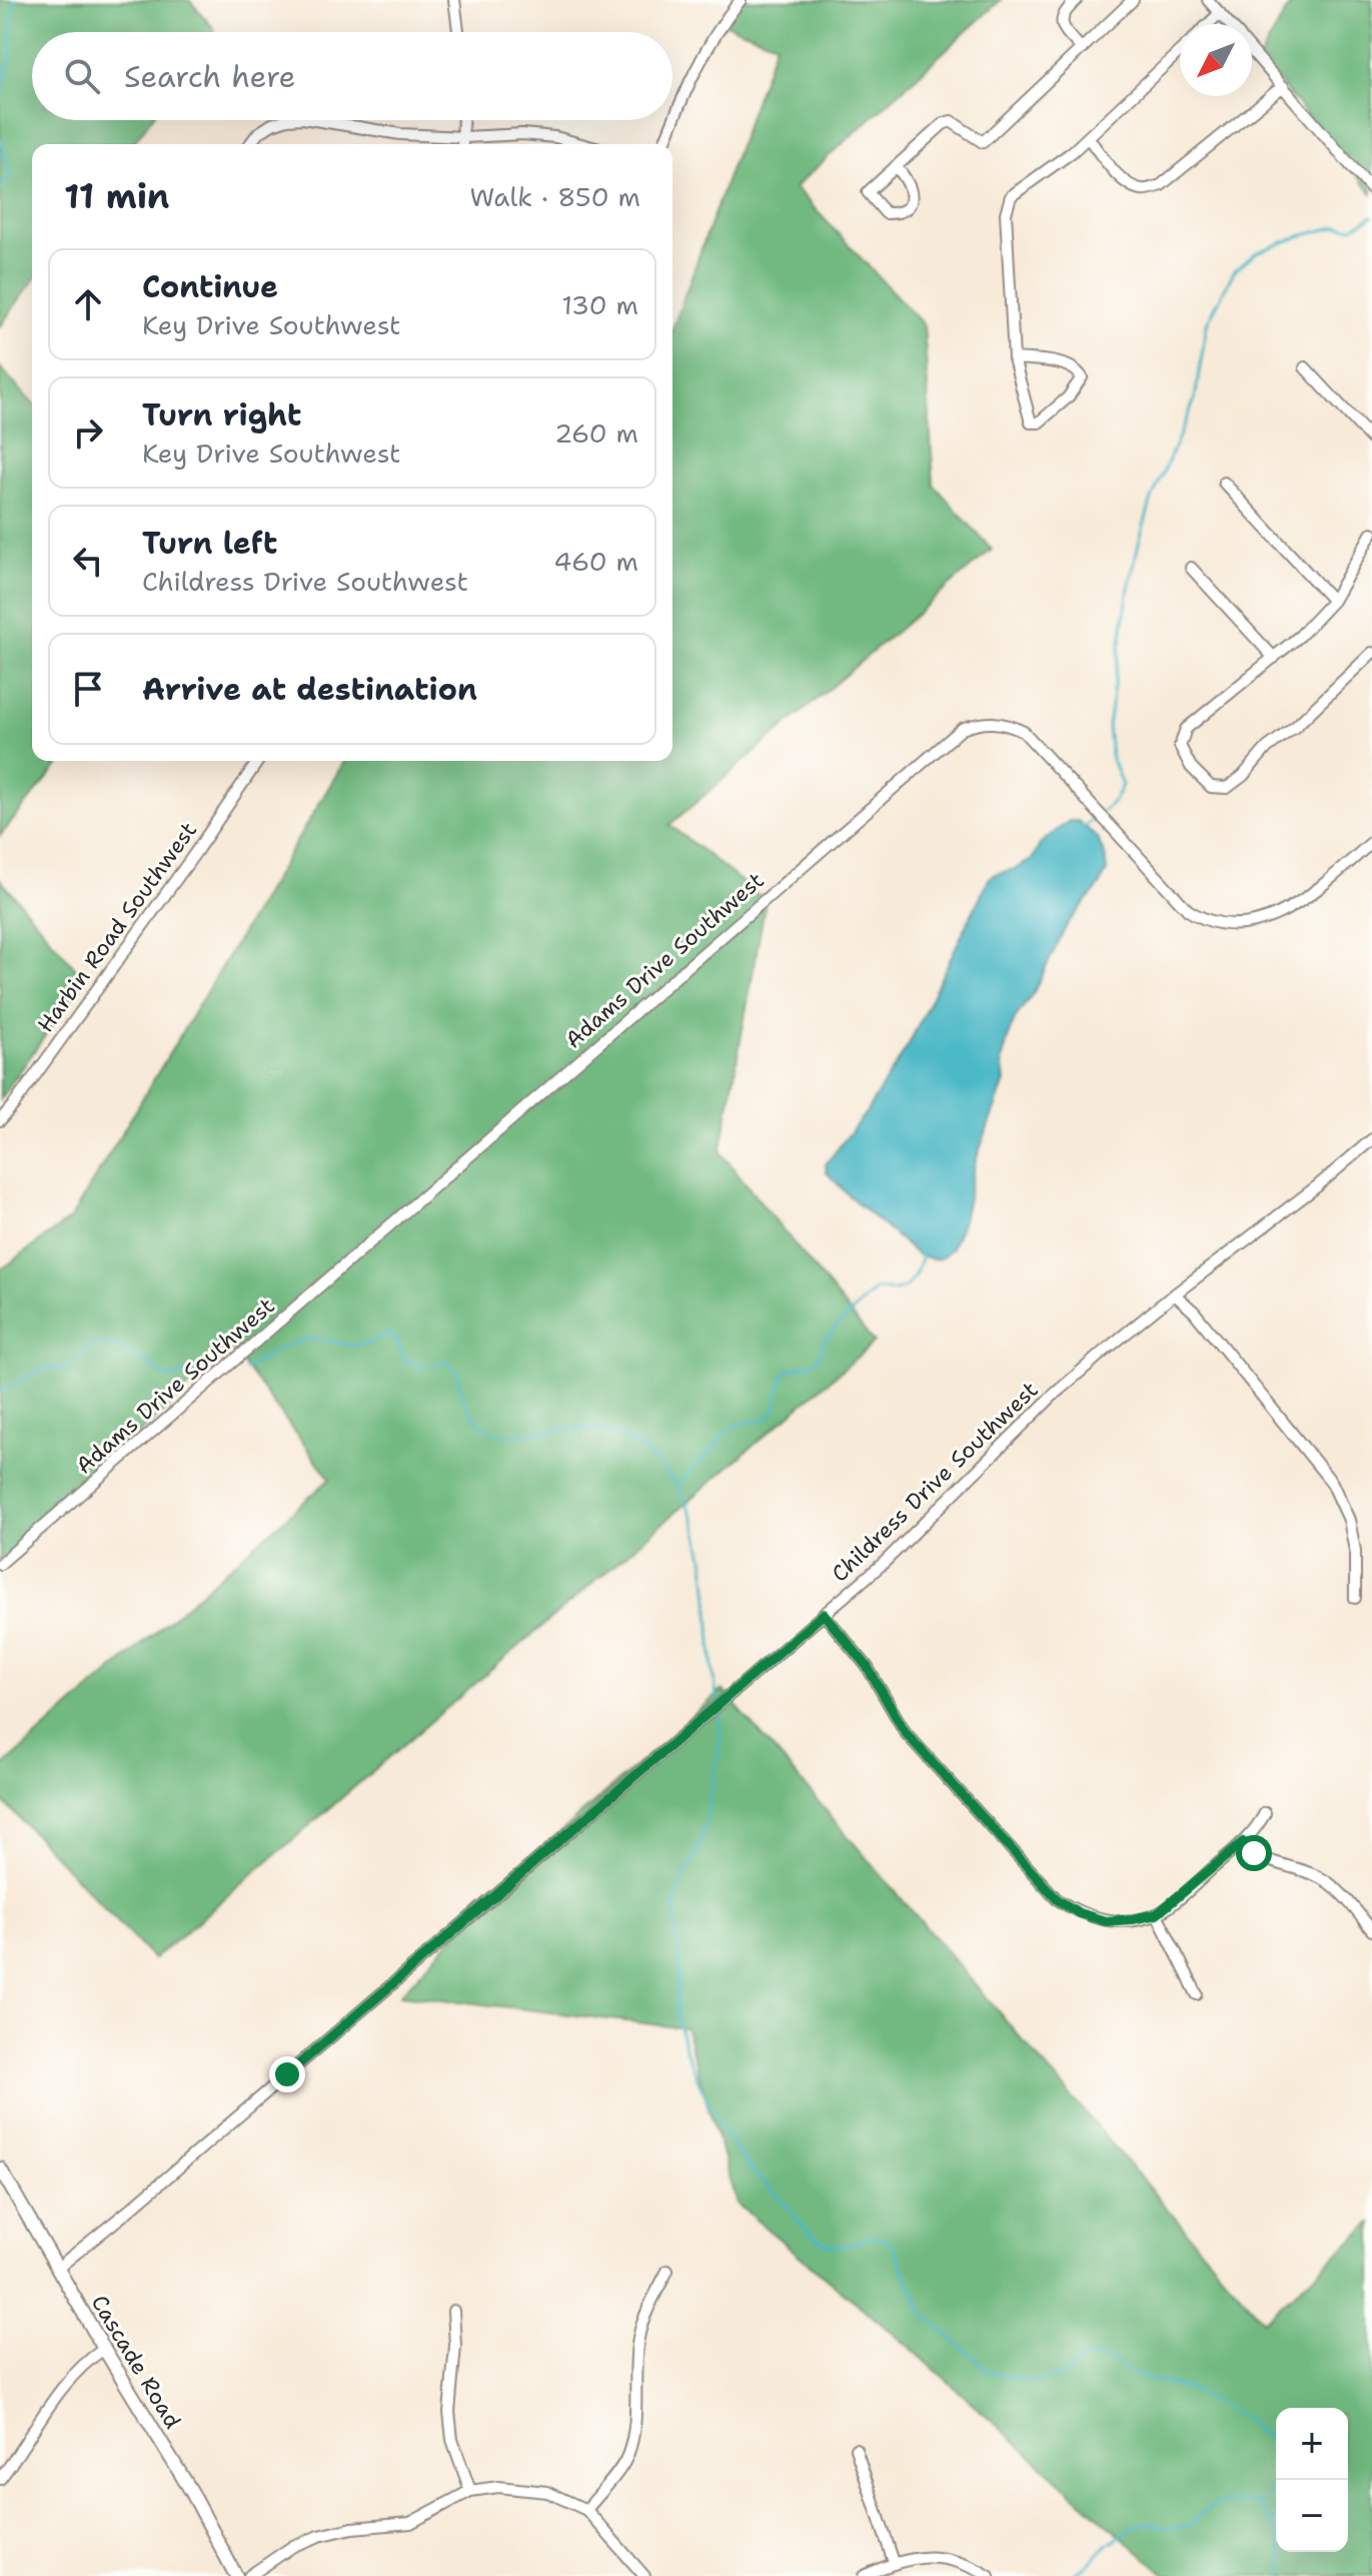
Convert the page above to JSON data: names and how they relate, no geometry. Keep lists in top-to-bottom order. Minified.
{"streets":{"main road":["Cascade Road"],"street":["Harbin Road Southwest","Adams Drive Southwest","Childress Drive Southwest"]},"crossings":[["Childress Drive Southwest","Cascade Road"]],"north":"bottom left","page":{"search":"Search here","heading":["11 min","Walk · 850 m"],"list":[["Continue","Key Drive Southwest","130 m"],["Turn right","Key Drive Southwest","260 m"],["Turn left","Childress Drive Southwest","460 m"],"Arrive at destination"],"map_buttons":["+","−"]}}
